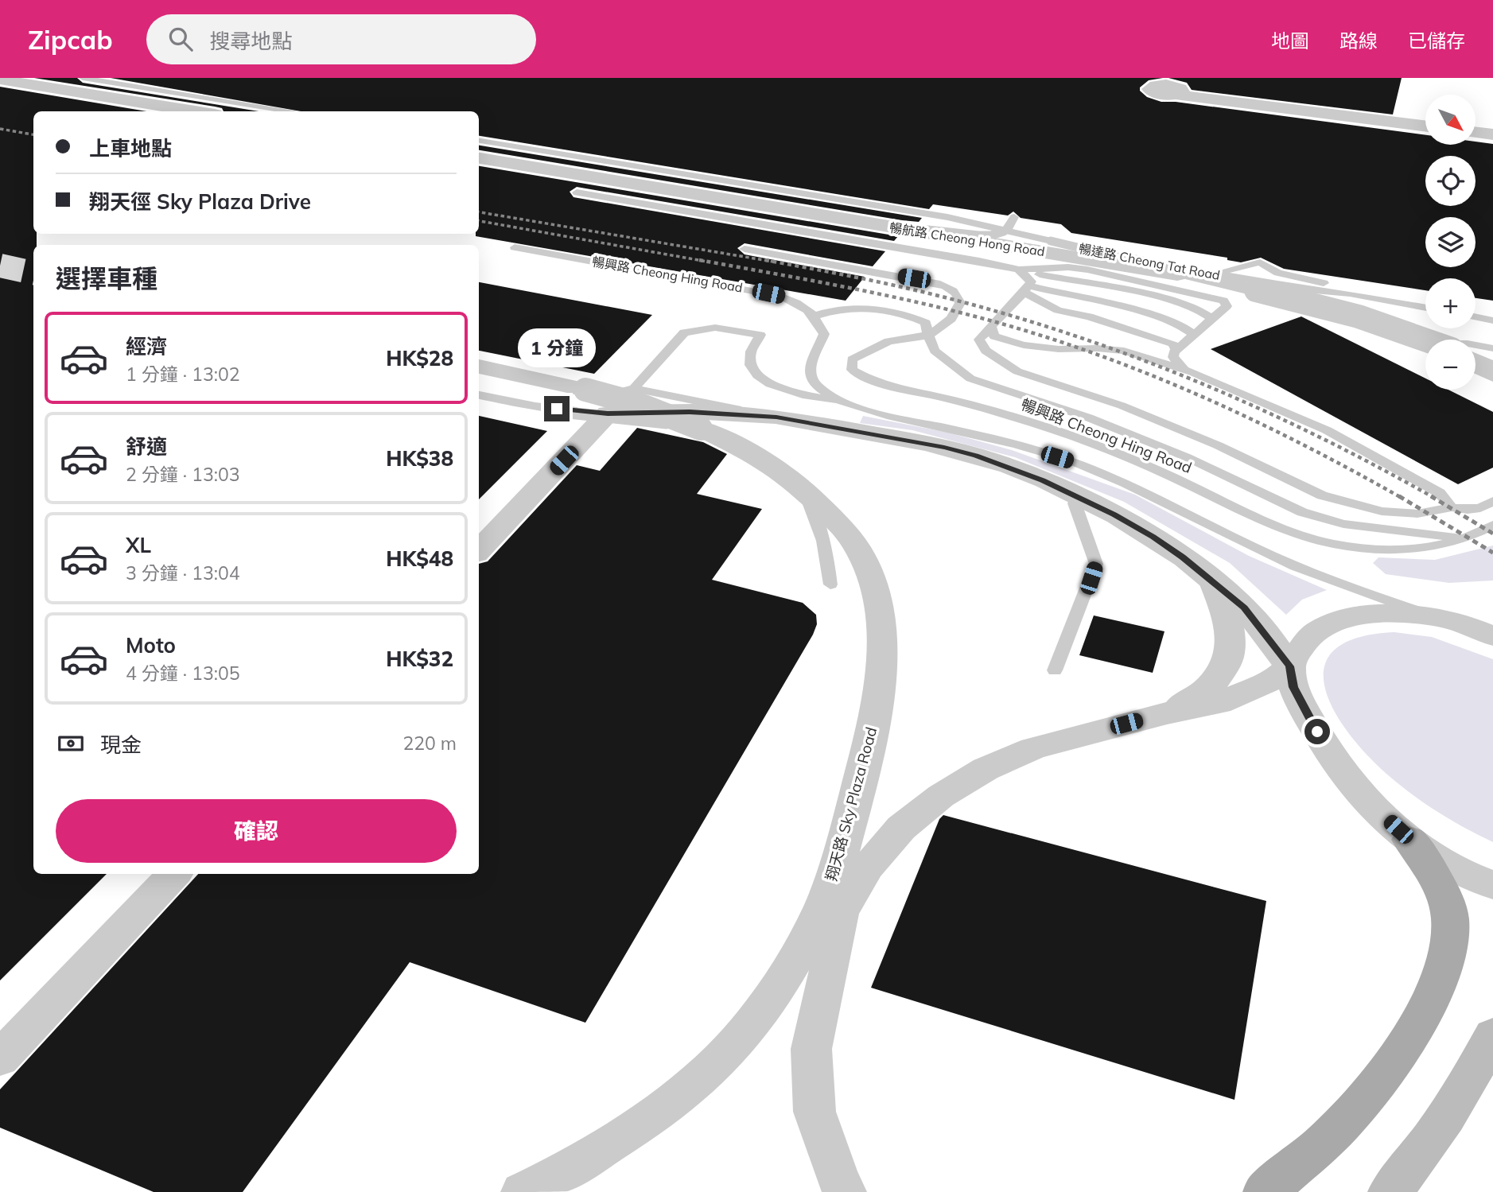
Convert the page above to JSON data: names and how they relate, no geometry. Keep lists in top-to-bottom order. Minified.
{"streets":{"street":["暢航路 Cheong Hong Road","翔天路 Sky Plaza Road"],"lane":["暢達路 Cheong Tat Road","暢興路 Cheong Hing Road"]},"north":"bottom right","page":{"header":"Zipcab","search":"搜尋地點","nav":["地圖","路線","已儲存"],"map_buttons":["+","−"],"banner":["上車地點","翔天徑 Sky Plaza Drive"],"heading":"選擇車種","list":[{"name":"經濟","note":"1 分鐘 · 13:02","value":"HK$28"},{"name":"舒適","note":"2 分鐘 · 13:03","value":"HK$38"},{"name":"XL","note":"3 分鐘 · 13:04","value":"HK$48"},{"name":"Moto","note":"4 分鐘 · 13:05","value":"HK$32"}],"bubble":"1 分鐘","pay":["現金","220 m"],"buttons":"確認"}}
